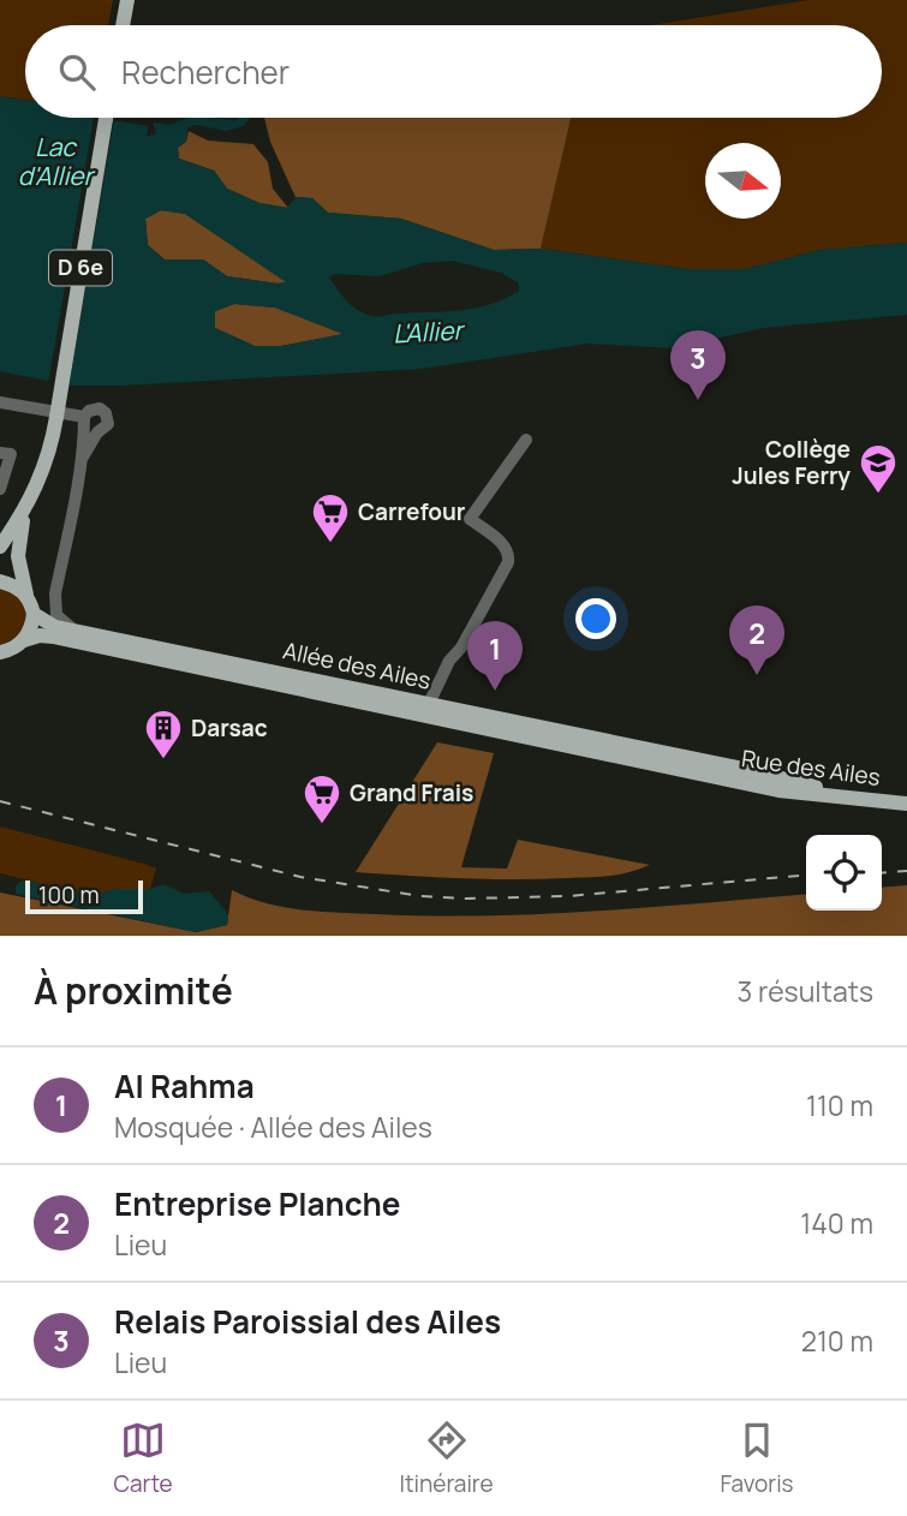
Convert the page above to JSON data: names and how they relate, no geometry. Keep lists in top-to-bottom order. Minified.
{"streets":{"main road":["D 6e","Allée des Ailes","Rue des Ailes"]},"crossings":[["Allée des Ailes","Rue des Ailes"]],"water":["Lac d'Allier","L'Allier"],"places":{"school or university":["Collège Jules Ferry"],"supermarket":["Carrefour","Grand Frais"],"building":["Darsac"]},"scale_bar":"100 m","north":"right","page":{"search":"Rechercher","pins":["3","2","1"],"scale":"100 m","heading":["À proximité","3 résultats"],"list":[{"mark":"1","name":"Al Rahma","note":"Mosquée · Allée des Ailes","value":"110 m"},{"mark":"2","name":"Entreprise Planche","note":"Lieu","value":"140 m"},{"mark":"3","name":"Relais Paroissial des Ailes","note":"Lieu","value":"210 m"}],"nav":["Carte","Itinéraire","Favoris"]}}
